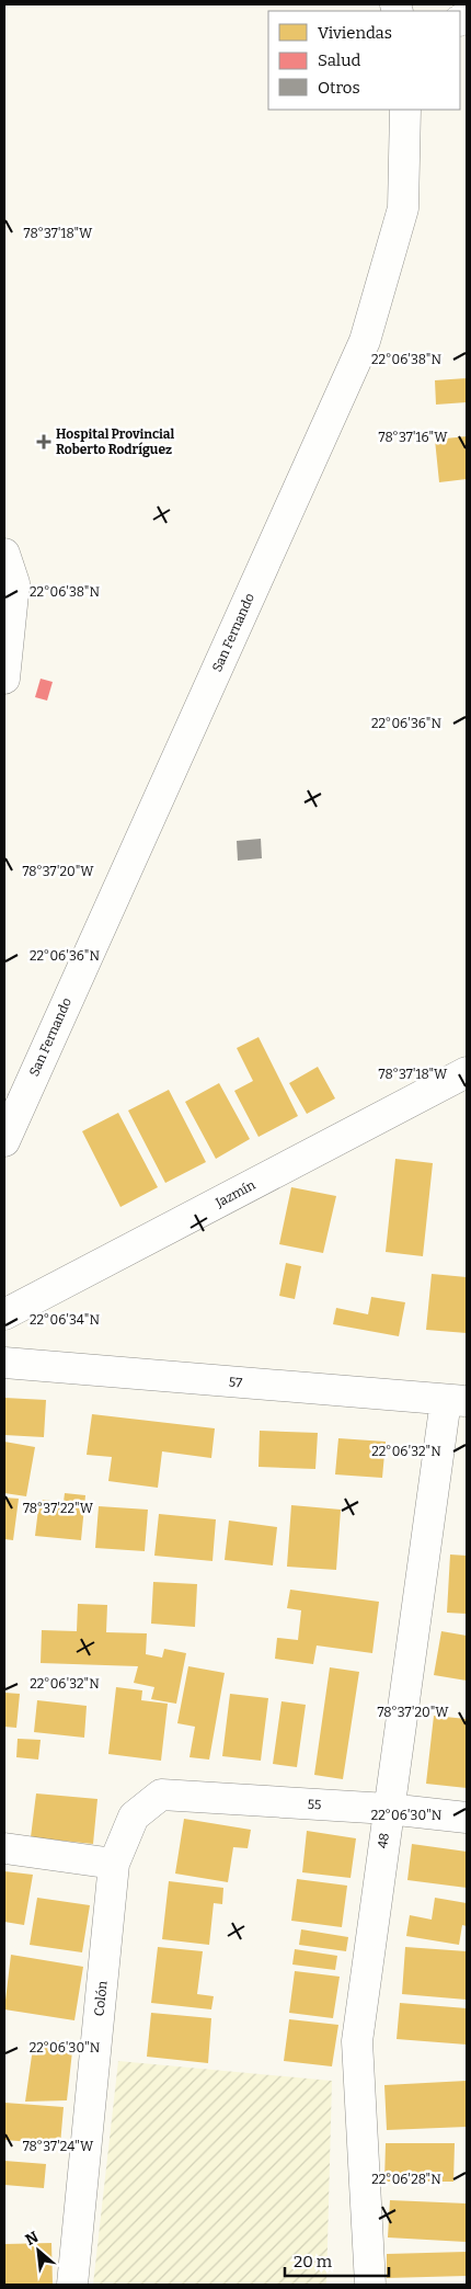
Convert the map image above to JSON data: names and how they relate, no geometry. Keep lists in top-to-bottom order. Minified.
{"streets":{"street":["San Fernando","Jazmín","57","55","48","Colón"]},"crossings":[["57","48"],["55","48"],["55","Colón"]],"places":{"health":["Hospital Provincial Roberto Rodríguez"]},"legend":["Viviendas","Salud","Otros"],"scale_bar":"20 m","north":"top left","coordinates":["78°37'18\"W","22°06'38\"N","78°37'16\"W","22°06'36\"N","78°37'20\"W","22°06'34\"N","22°06'32\"N","78°37'22\"W","22°06'30\"N","78°37'24\"W","22°06'28\"N"]}
